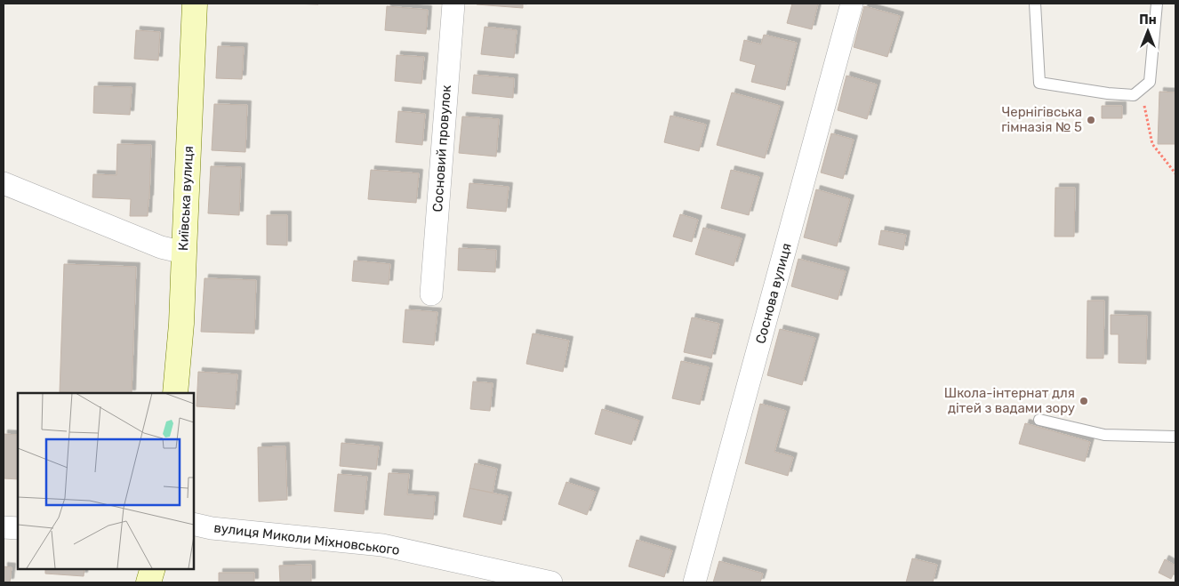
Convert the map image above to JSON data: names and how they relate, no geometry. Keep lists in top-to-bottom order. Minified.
{"streets":{"main road":["Київська вулиця"],"street":["Сосновий провулок","Соснова вулиця","вулиця Миколи Міхновського"]},"places":["Чернігівська гімназія № 5","Школа-інтернат для дітей з вадами зору"],"north":"top"}
